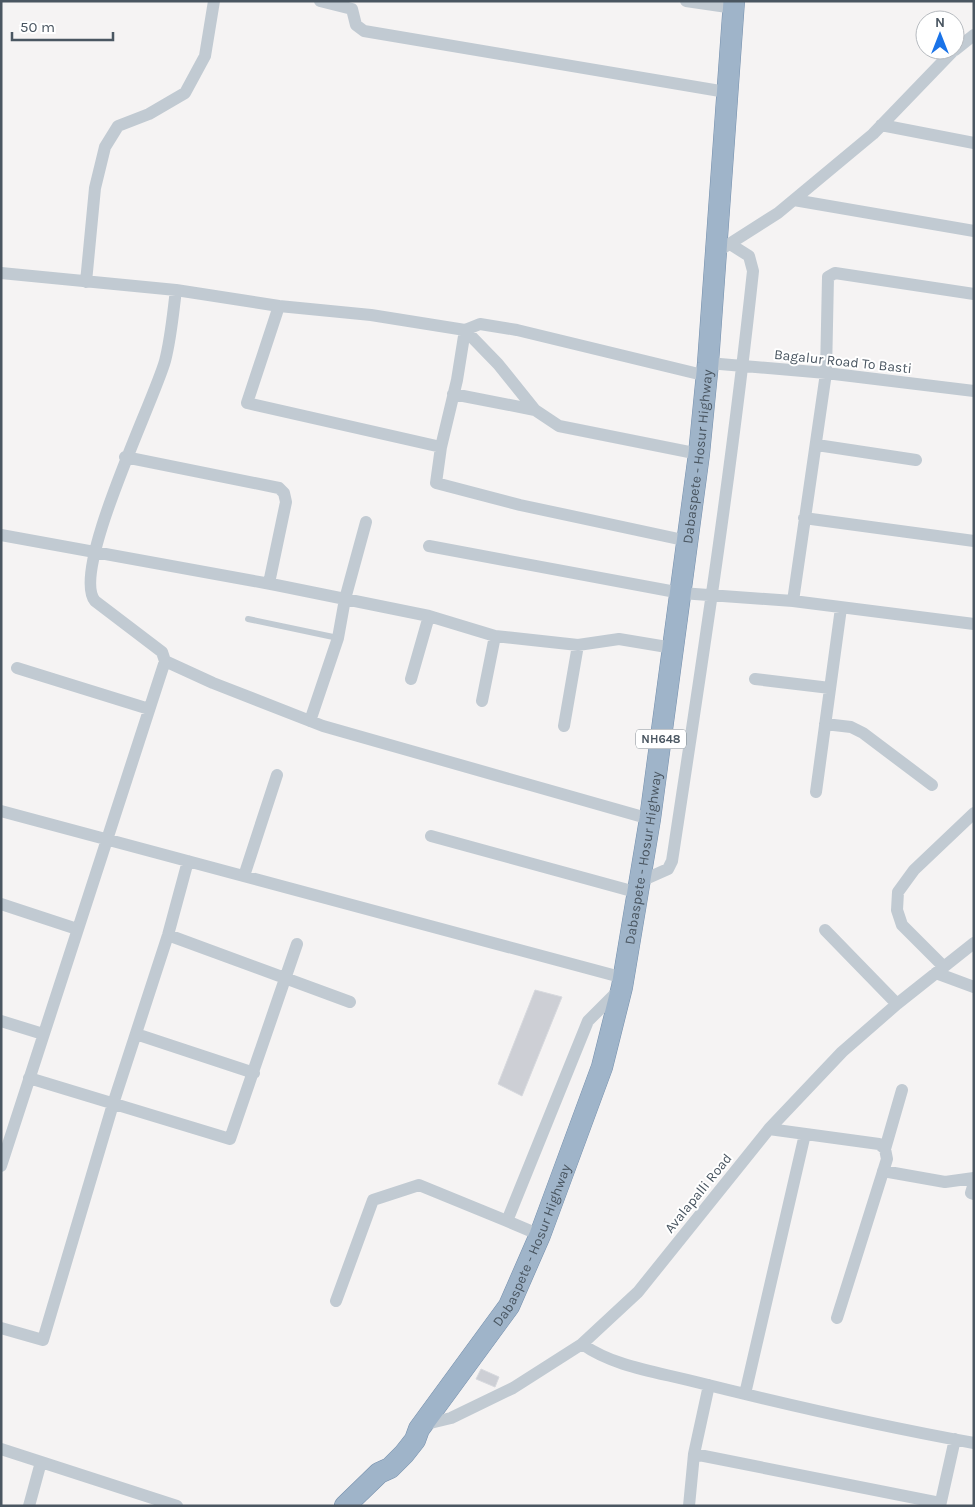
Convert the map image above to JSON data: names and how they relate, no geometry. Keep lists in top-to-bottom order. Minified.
{"streets":{"highway":["Dabaspete - Hosur Highway","NH648"],"street":["Bagalur Road To Basti","Avalapalli Road"]},"crossings":[["Bagalur Road To Basti","Dabaspete - Hosur Highway"],["Dabaspete - Hosur Highway","NH648"],["Dabaspete - Hosur Highway","Avalapalli Road"],["NH648","Avalapalli Road"]],"scale_bar":"50 m","north":"top"}
